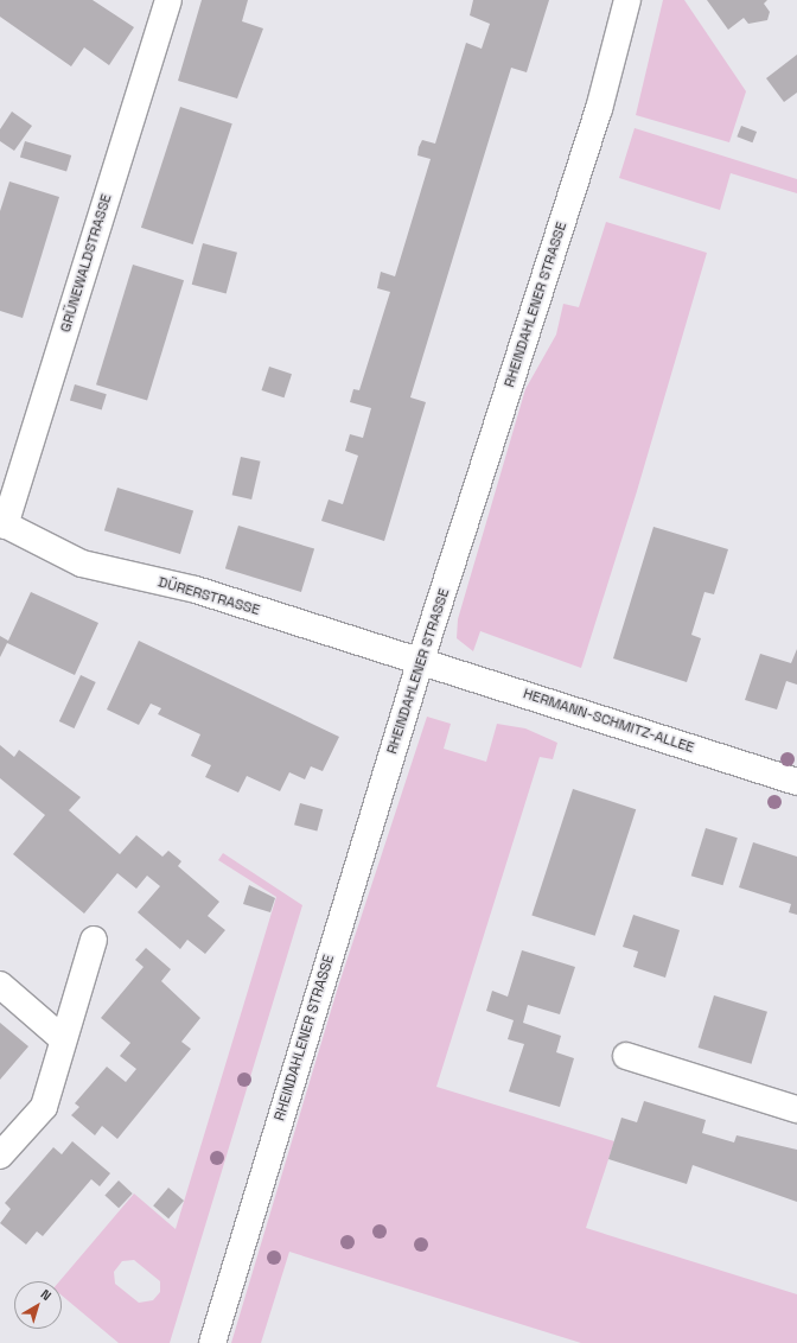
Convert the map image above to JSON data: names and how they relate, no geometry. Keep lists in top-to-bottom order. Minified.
{"streets":{"street":["GRÜNEWALDSTRASSE","RHEINDAHLENER STRASSE","DÜRERSTRASSE","HERMANN-SCHMITZ-ALLEE"]},"crossings":[["GRÜNEWALDSTRASSE","DÜRERSTRASSE"],["RHEINDAHLENER STRASSE","DÜRERSTRASSE"],["RHEINDAHLENER STRASSE","HERMANN-SCHMITZ-ALLEE"],["DÜRERSTRASSE","HERMANN-SCHMITZ-ALLEE"]],"north":"top right"}
